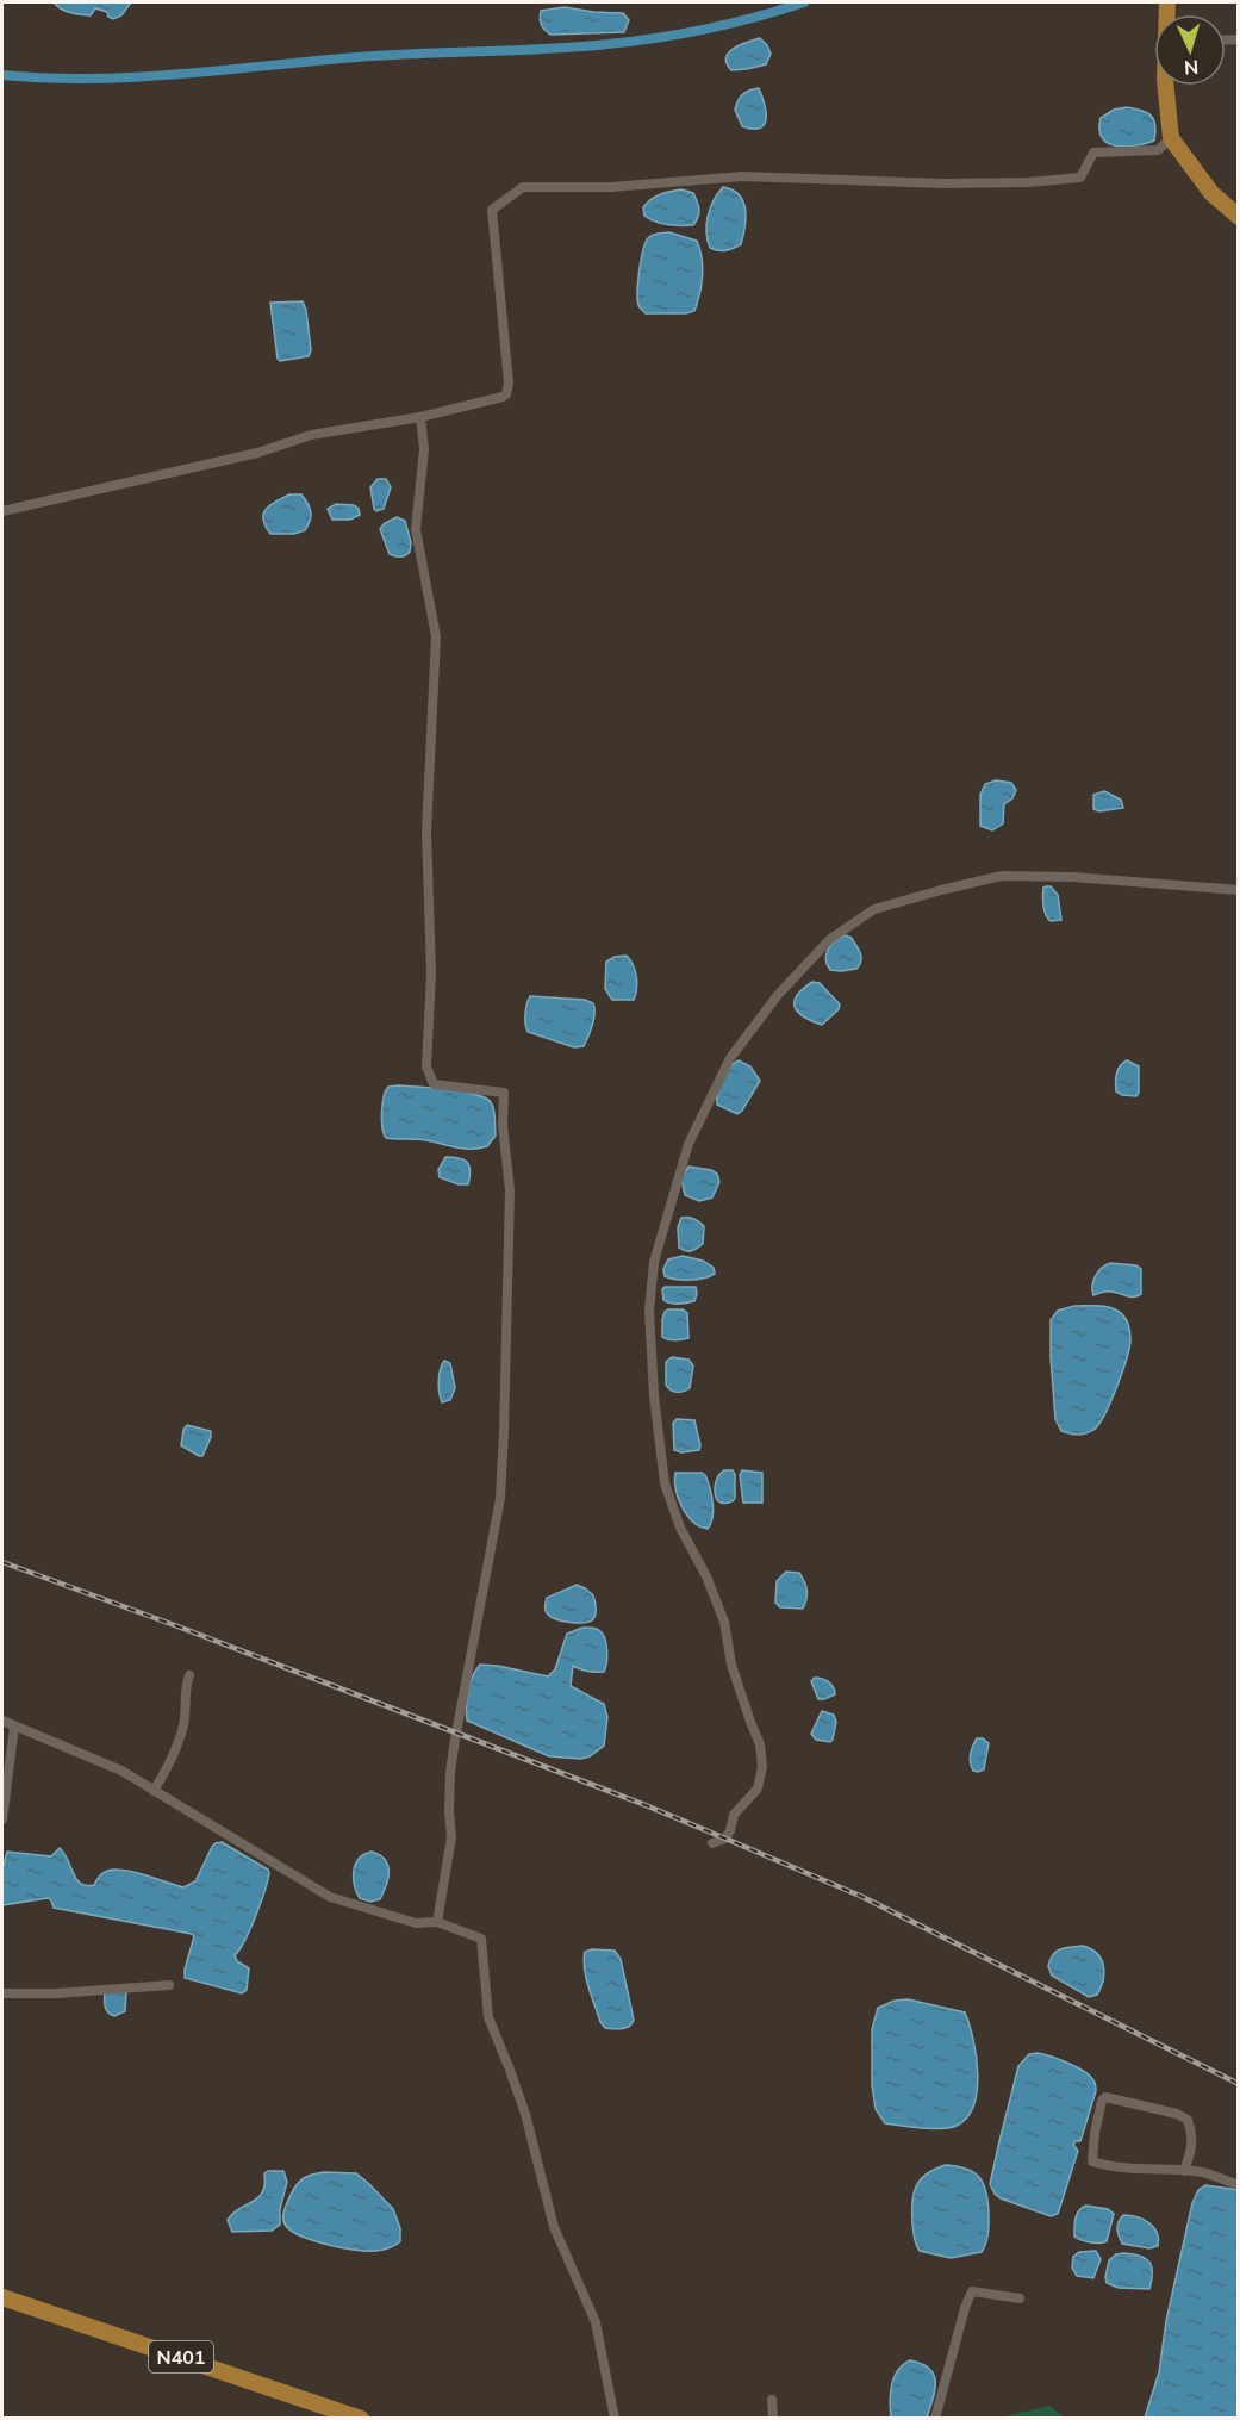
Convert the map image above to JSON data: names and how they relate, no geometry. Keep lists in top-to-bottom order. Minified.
{"streets":{"highway":["N401"]},"north":"bottom"}
